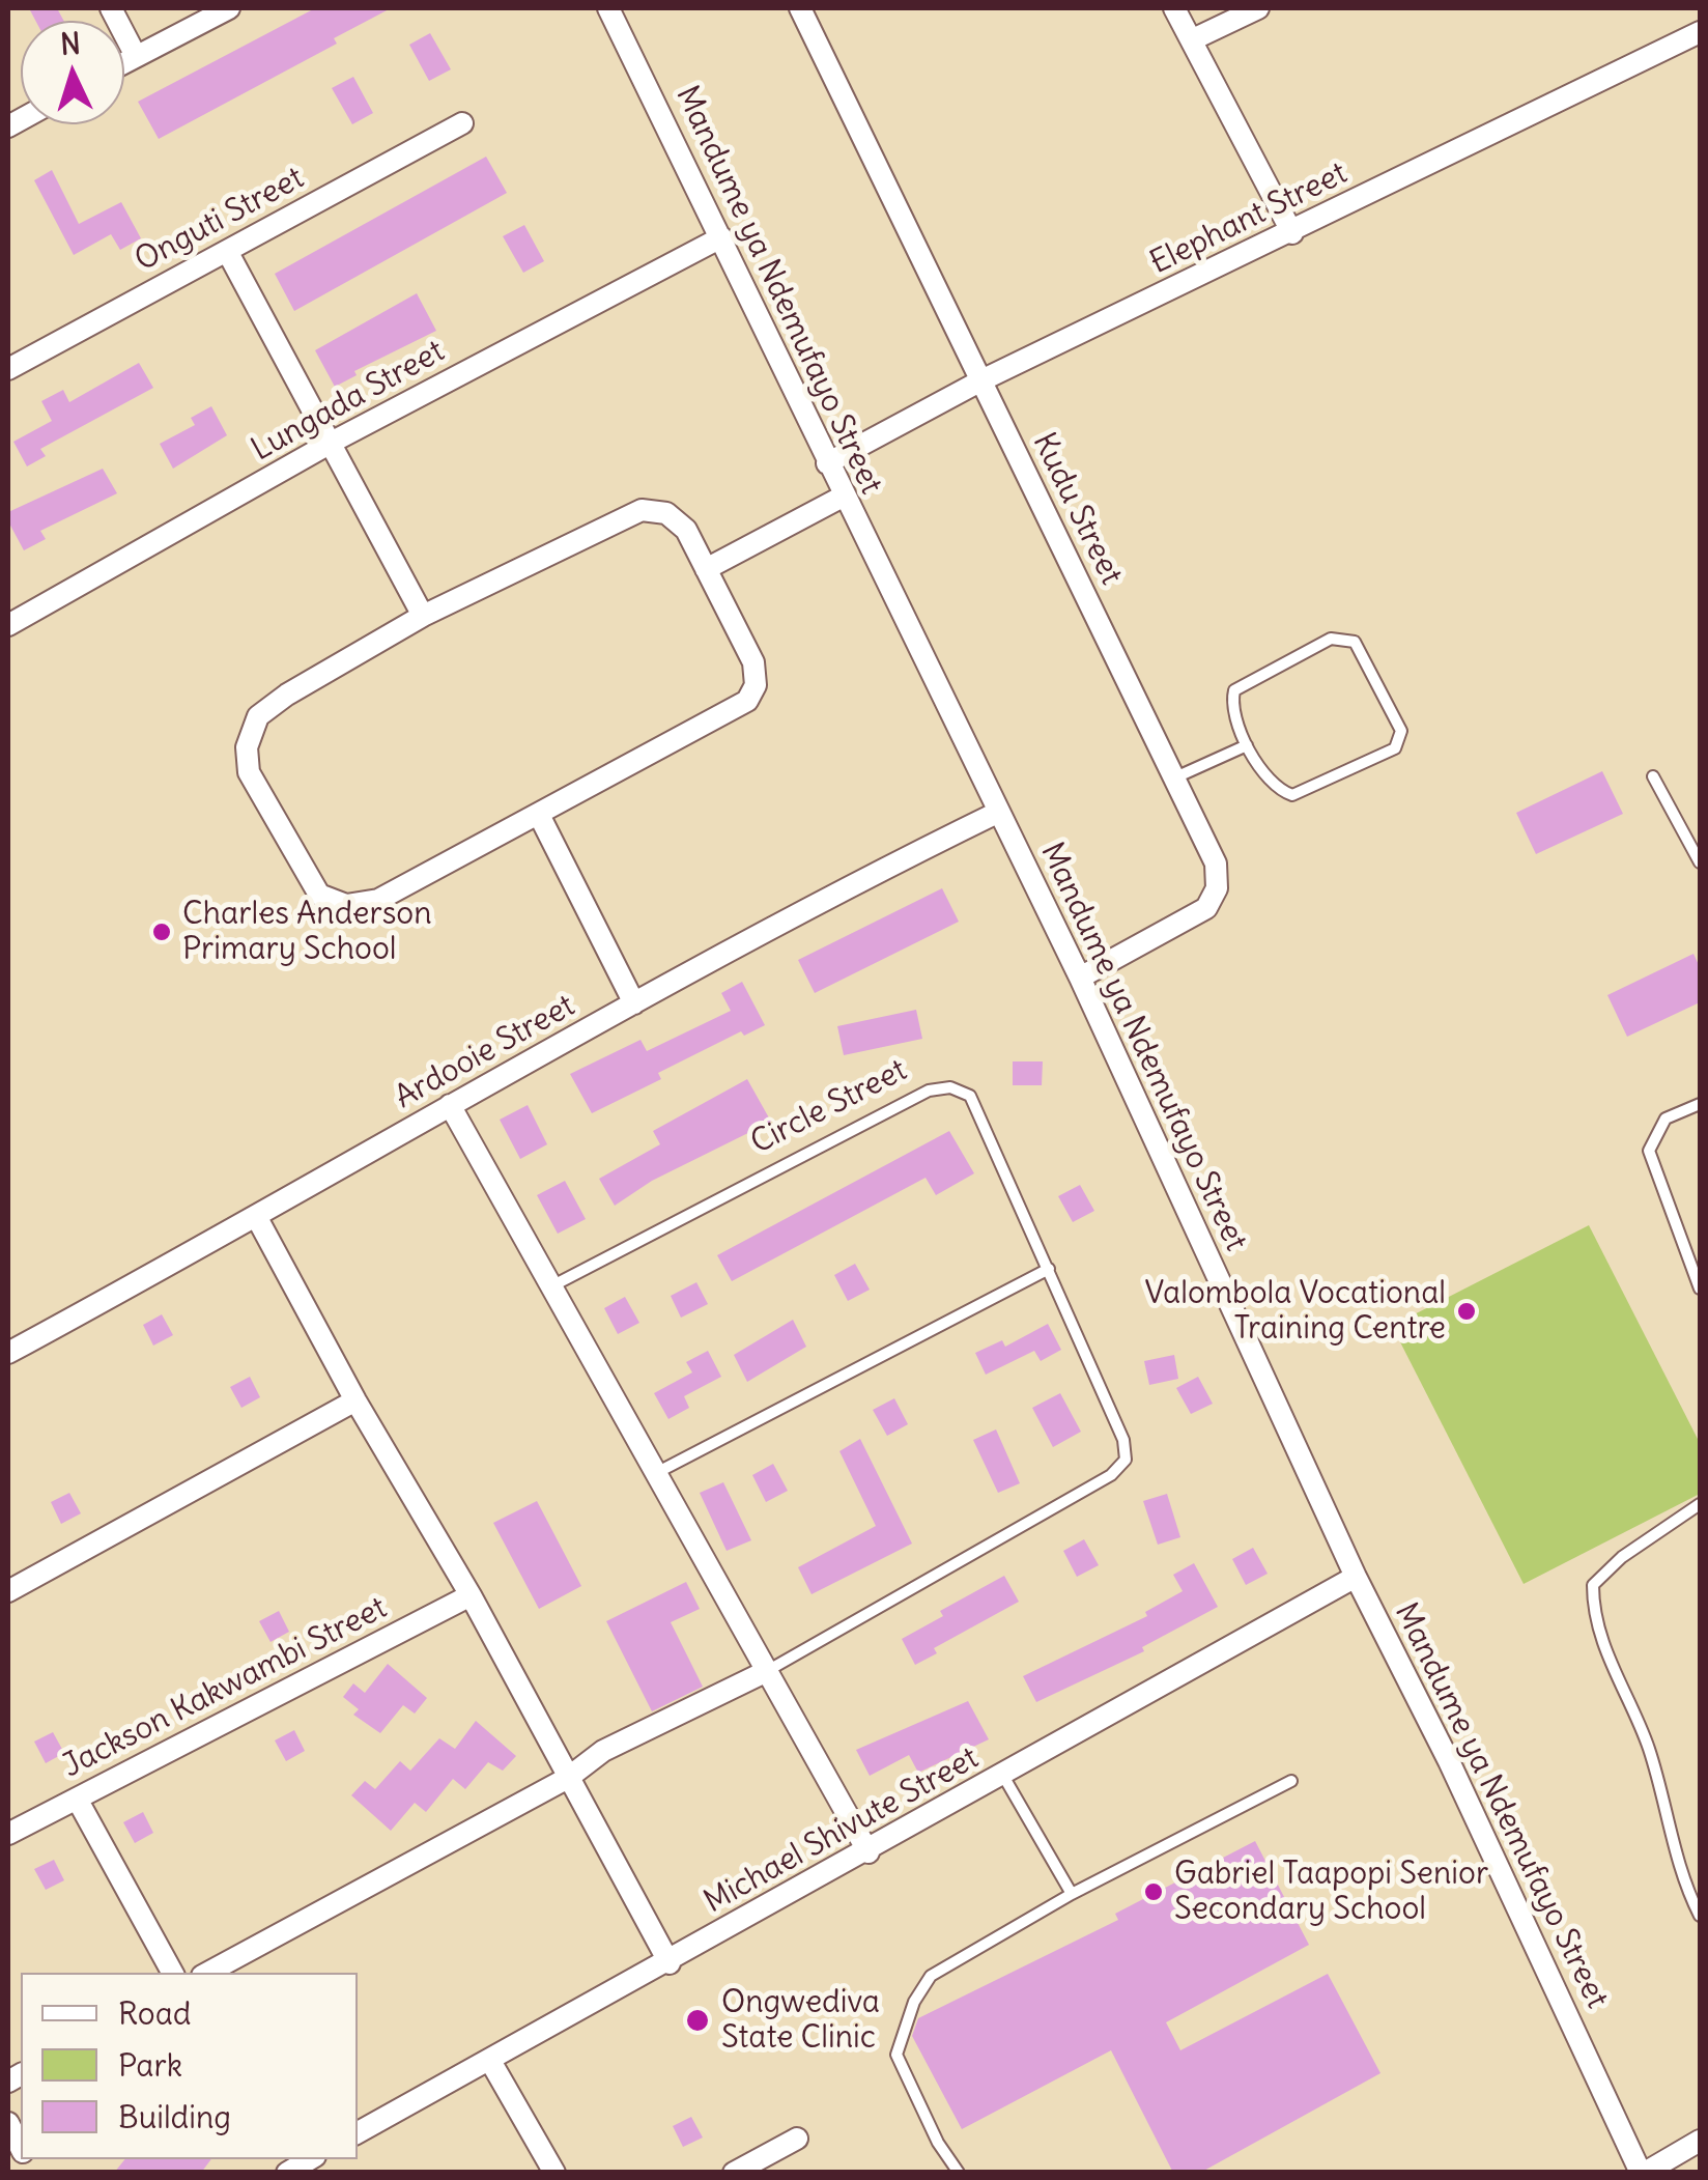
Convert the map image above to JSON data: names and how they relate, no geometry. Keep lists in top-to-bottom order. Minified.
{"streets":{"street":["Elephant Street","Onguti Street","Mandume ya Ndemufayo Street","Lungada Street","Kudu Street","Ardooie Street","Jackson Kakwambi Street","Michael Shivute Street"],"lane":["Circle Street"]},"crossings":[["Elephant Street","Mandume ya Ndemufayo Street"],["Elephant Street","Kudu Street"],["Mandume ya Ndemufayo Street","Lungada Street"],["Mandume ya Ndemufayo Street","Kudu Street"],["Mandume ya Ndemufayo Street","Ardooie Street"],["Mandume ya Ndemufayo Street","Michael Shivute Street"]],"places":["Charles Anderson Primary School","Valombola Vocational Training Centre","Gabriel Taapopi Senior Secondary School","Ongwediva State Clinic"],"legend":["Road","Park","Building"],"north":"top"}
